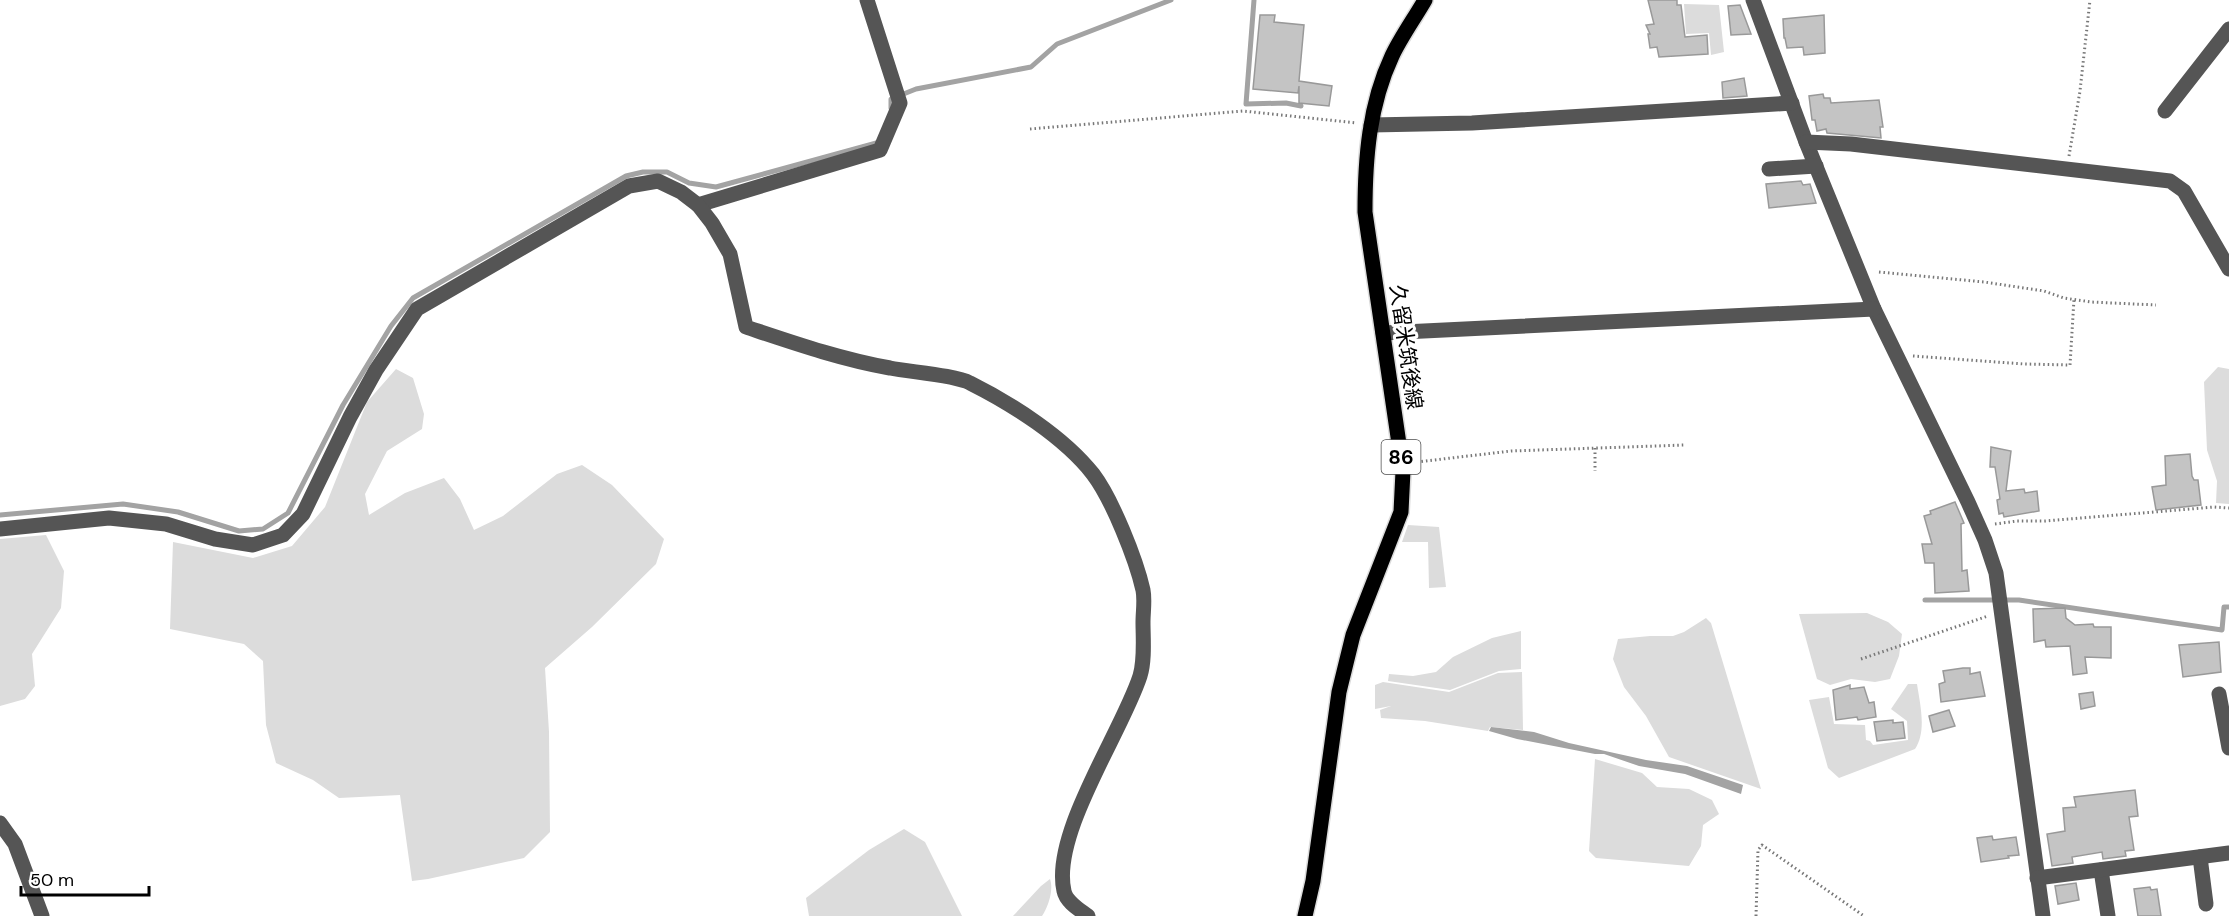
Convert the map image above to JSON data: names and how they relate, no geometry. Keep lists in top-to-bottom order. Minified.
{"streets":{"main road":["久留米筑後線","86"]},"scale_bar":"50 m"}
